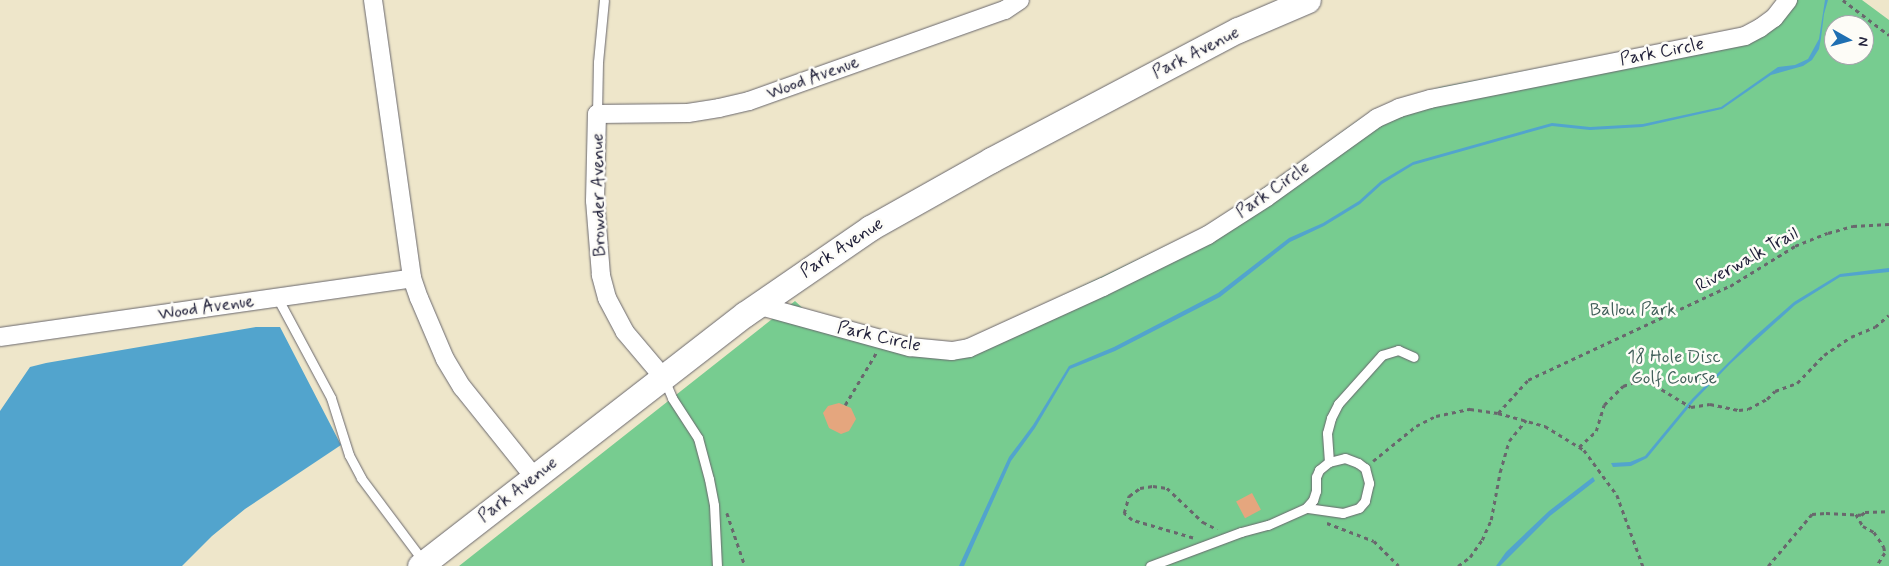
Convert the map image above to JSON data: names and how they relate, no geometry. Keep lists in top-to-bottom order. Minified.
{"streets":{"main road":["Park Avenue"],"street":["Park Circle","Wood Avenue","Browder Avenue"],"path":["Riverwalk Trail"]},"crossings":[["Park Circle","Park Avenue"],["Park Avenue","Browder Avenue"],["Wood Avenue","Browder Avenue"]],"parks":["Ballou Park","18 Hole Disc Golf Course"],"north":"right"}
